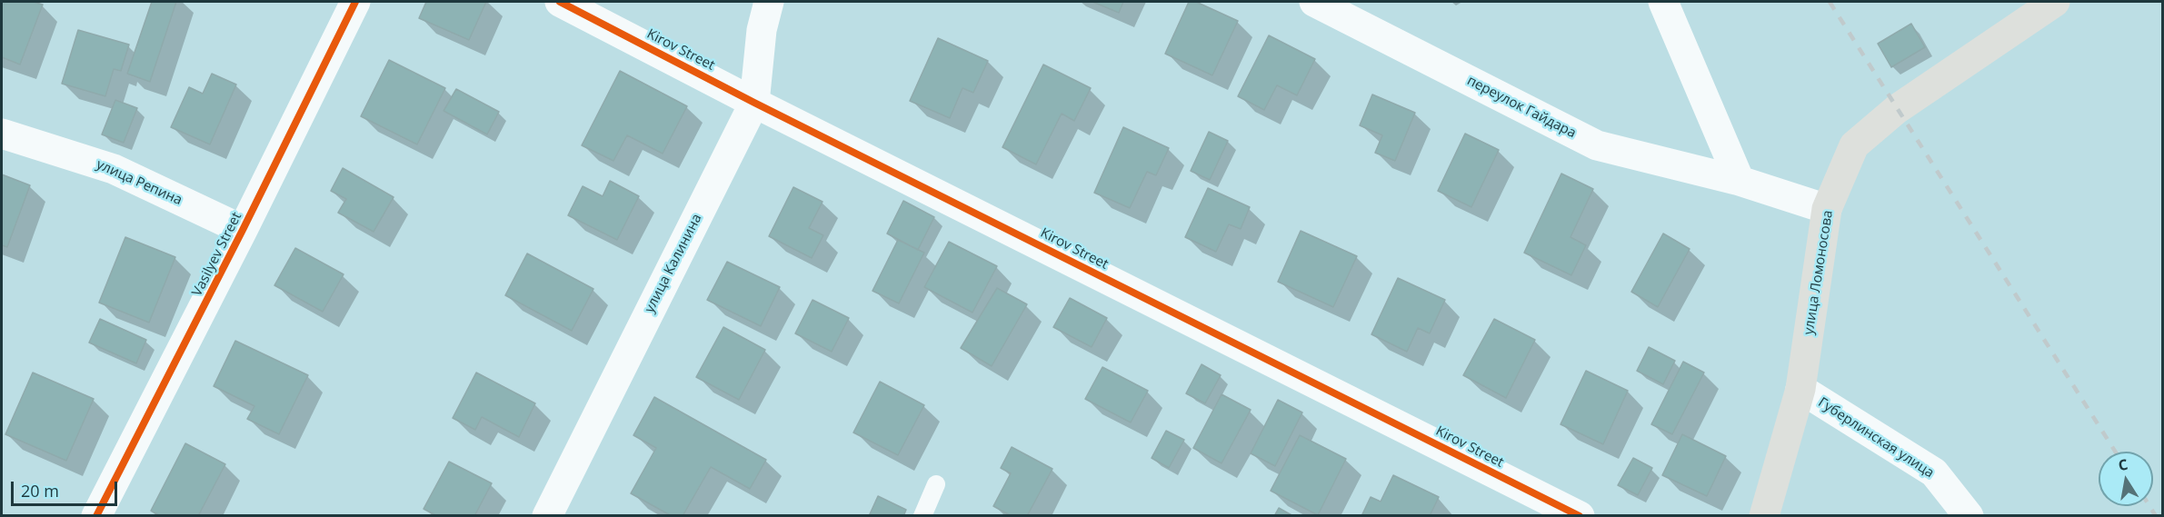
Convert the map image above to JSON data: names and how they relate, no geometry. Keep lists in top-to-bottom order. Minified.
{"streets":{"main road":["улица Ломоносова"],"street":["Kirov Street","переулок Гайдара","улица Репина","Vasilyev Street","улица Калинина","Губерлинская улица"]},"crossings":[["Kirov Street","улица Калинина"],["переулок Гайдара","улица Ломоносова"],["улица Репина","Vasilyev Street"],["улица Ломоносова","Губерлинская улица"]],"scale_bar":"20 m","north":"top"}
